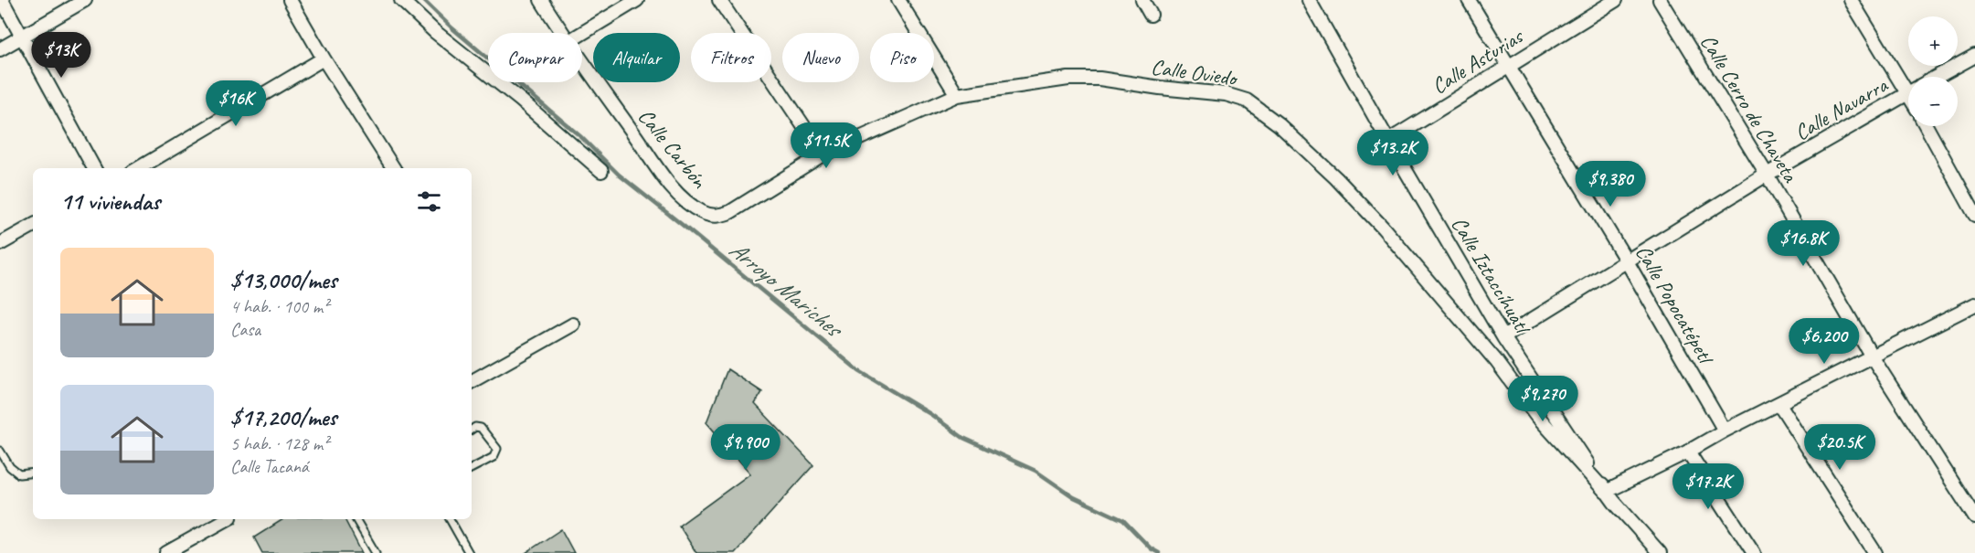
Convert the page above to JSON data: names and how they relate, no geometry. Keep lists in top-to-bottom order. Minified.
{"streets":{"street":["Calle Asturias","Calle Oviedo","Calle Cerro de Chaveta","Calle Navarra","Calle Carbón","Calle Iztaccíhuatl","Calle Popocatépetl"]},"crossings":[["Calle Asturias","Calle Iztaccíhuatl"],["Calle Asturias","Calle Popocatépetl"],["Calle Oviedo","Calle Carbón"],["Calle Oviedo","Calle Iztaccíhuatl"],["Calle Cerro de Chaveta","Calle Navarra"],["Calle Navarra","Calle Iztaccíhuatl"],["Calle Navarra","Calle Popocatépetl"]],"water":["Arroyo Mariches"],"page":{"map_buttons":["+","−"],"price":["$13K","$16K","$11.5K","$13.2K","$9,380","$16.8K","$6,200","$9,270","$9,900","$20.5K","$17.2K"],"chip":["Comprar","Alquilar","Filtros","Nuevo","Piso"],"heading":"11 viviendas","list":[{"name":"$13,000/mes","note":"4 hab. · 100 m² · Casa"},{"name":"$17,200/mes","note":"5 hab. · 128 m² · Calle Tacaná"}]}}
